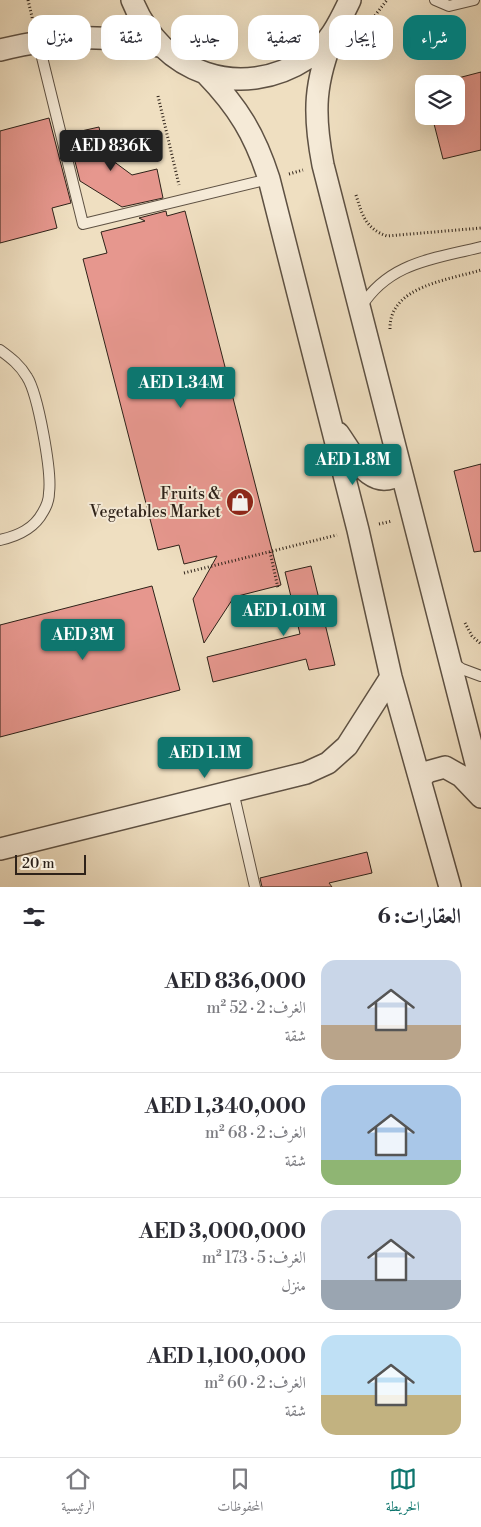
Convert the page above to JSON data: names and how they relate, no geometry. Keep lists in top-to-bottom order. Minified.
{"places":{"shop":["Fruits & Vegetables Market"]},"scale_bar":"20 m","page":{"chip":["شراء","إيجار","تصفية","جديد","شقة","منزل"],"price":["AED 836K","AED 1.34M","AED 1.8M","AED 1.01M","AED 3M","AED 1.1M"],"scale":"20 m","heading":"العقارات: 6","list":[{"name":"AED 836,000","note":"الغرف: 2 · 52 m² · شقة"},{"name":"AED 1,340,000","note":"الغرف: 2 · 68 m² · شقة"},{"name":"AED 3,000,000","note":"الغرف: 5 · 173 m² · منزل"},{"name":"AED 1,100,000","note":"الغرف: 2 · 60 m² · شقة"}],"tabs":["الخريطة","المحفوظات","الرئيسية"]}}
